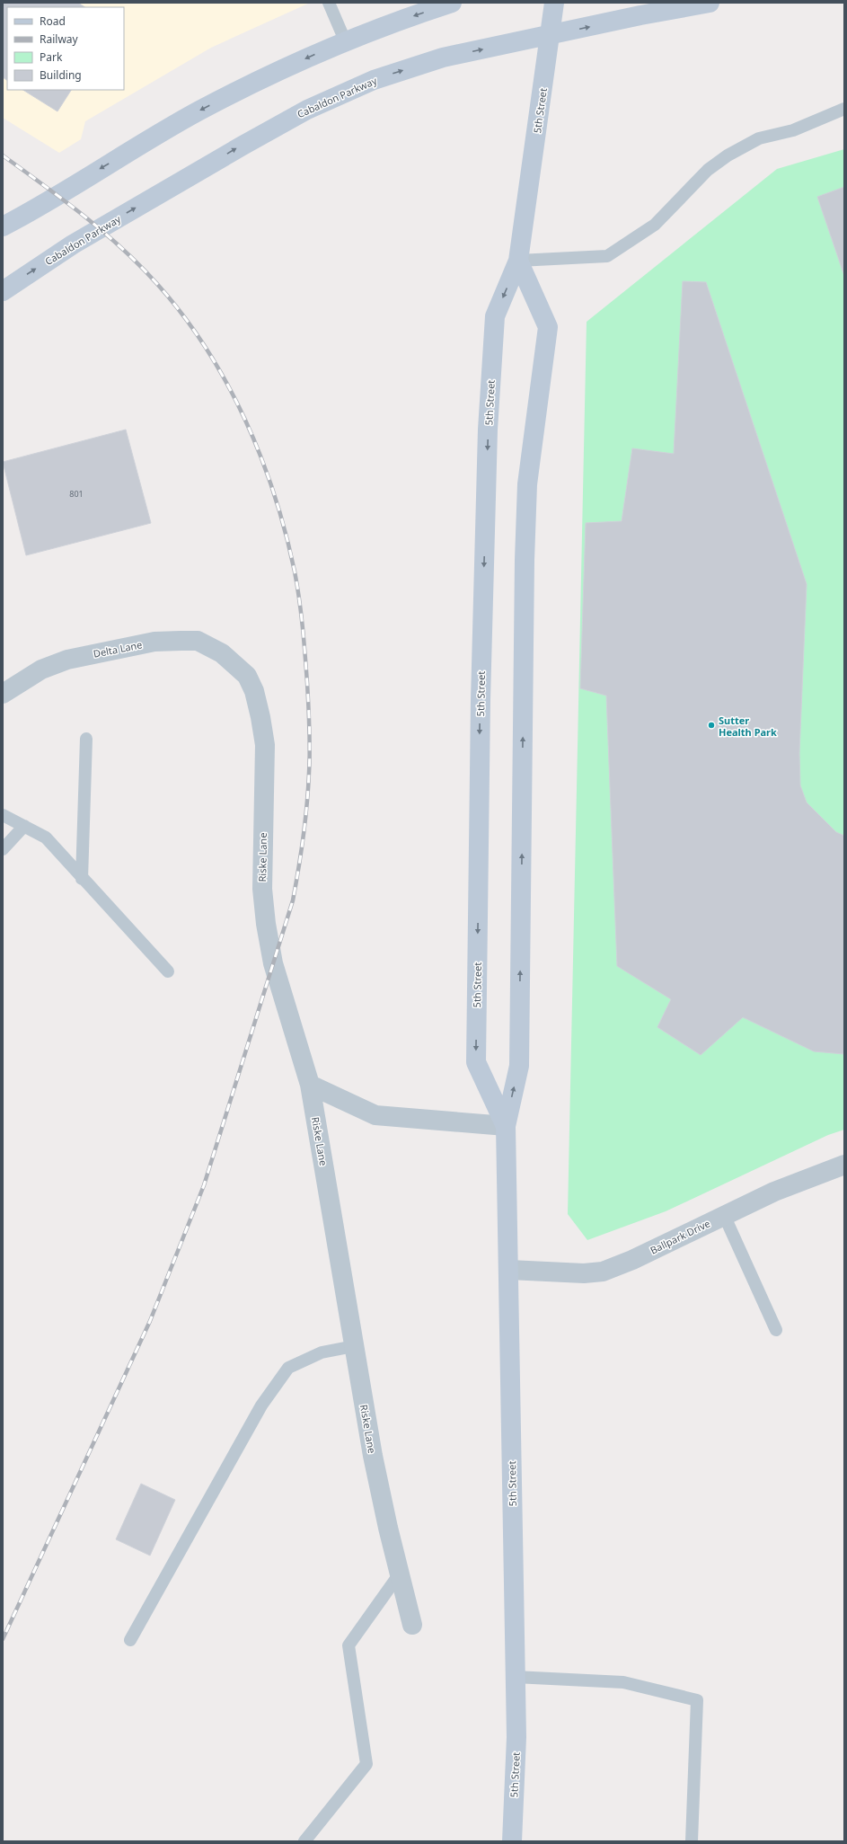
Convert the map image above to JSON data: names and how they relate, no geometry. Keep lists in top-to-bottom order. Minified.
{"streets":{"main road":["Cabaldon Parkway","5th Street"],"street":["Delta Lane","Riske Lane","Ballpark Drive"]},"crossings":[["Cabaldon Parkway","5th Street"],["5th Street","Ballpark Drive"],["Delta Lane","Riske Lane"]],"places":["Sutter Health Park"],"house_numbers":["801"],"legend":["Road","Railway","Park","Building"]}
